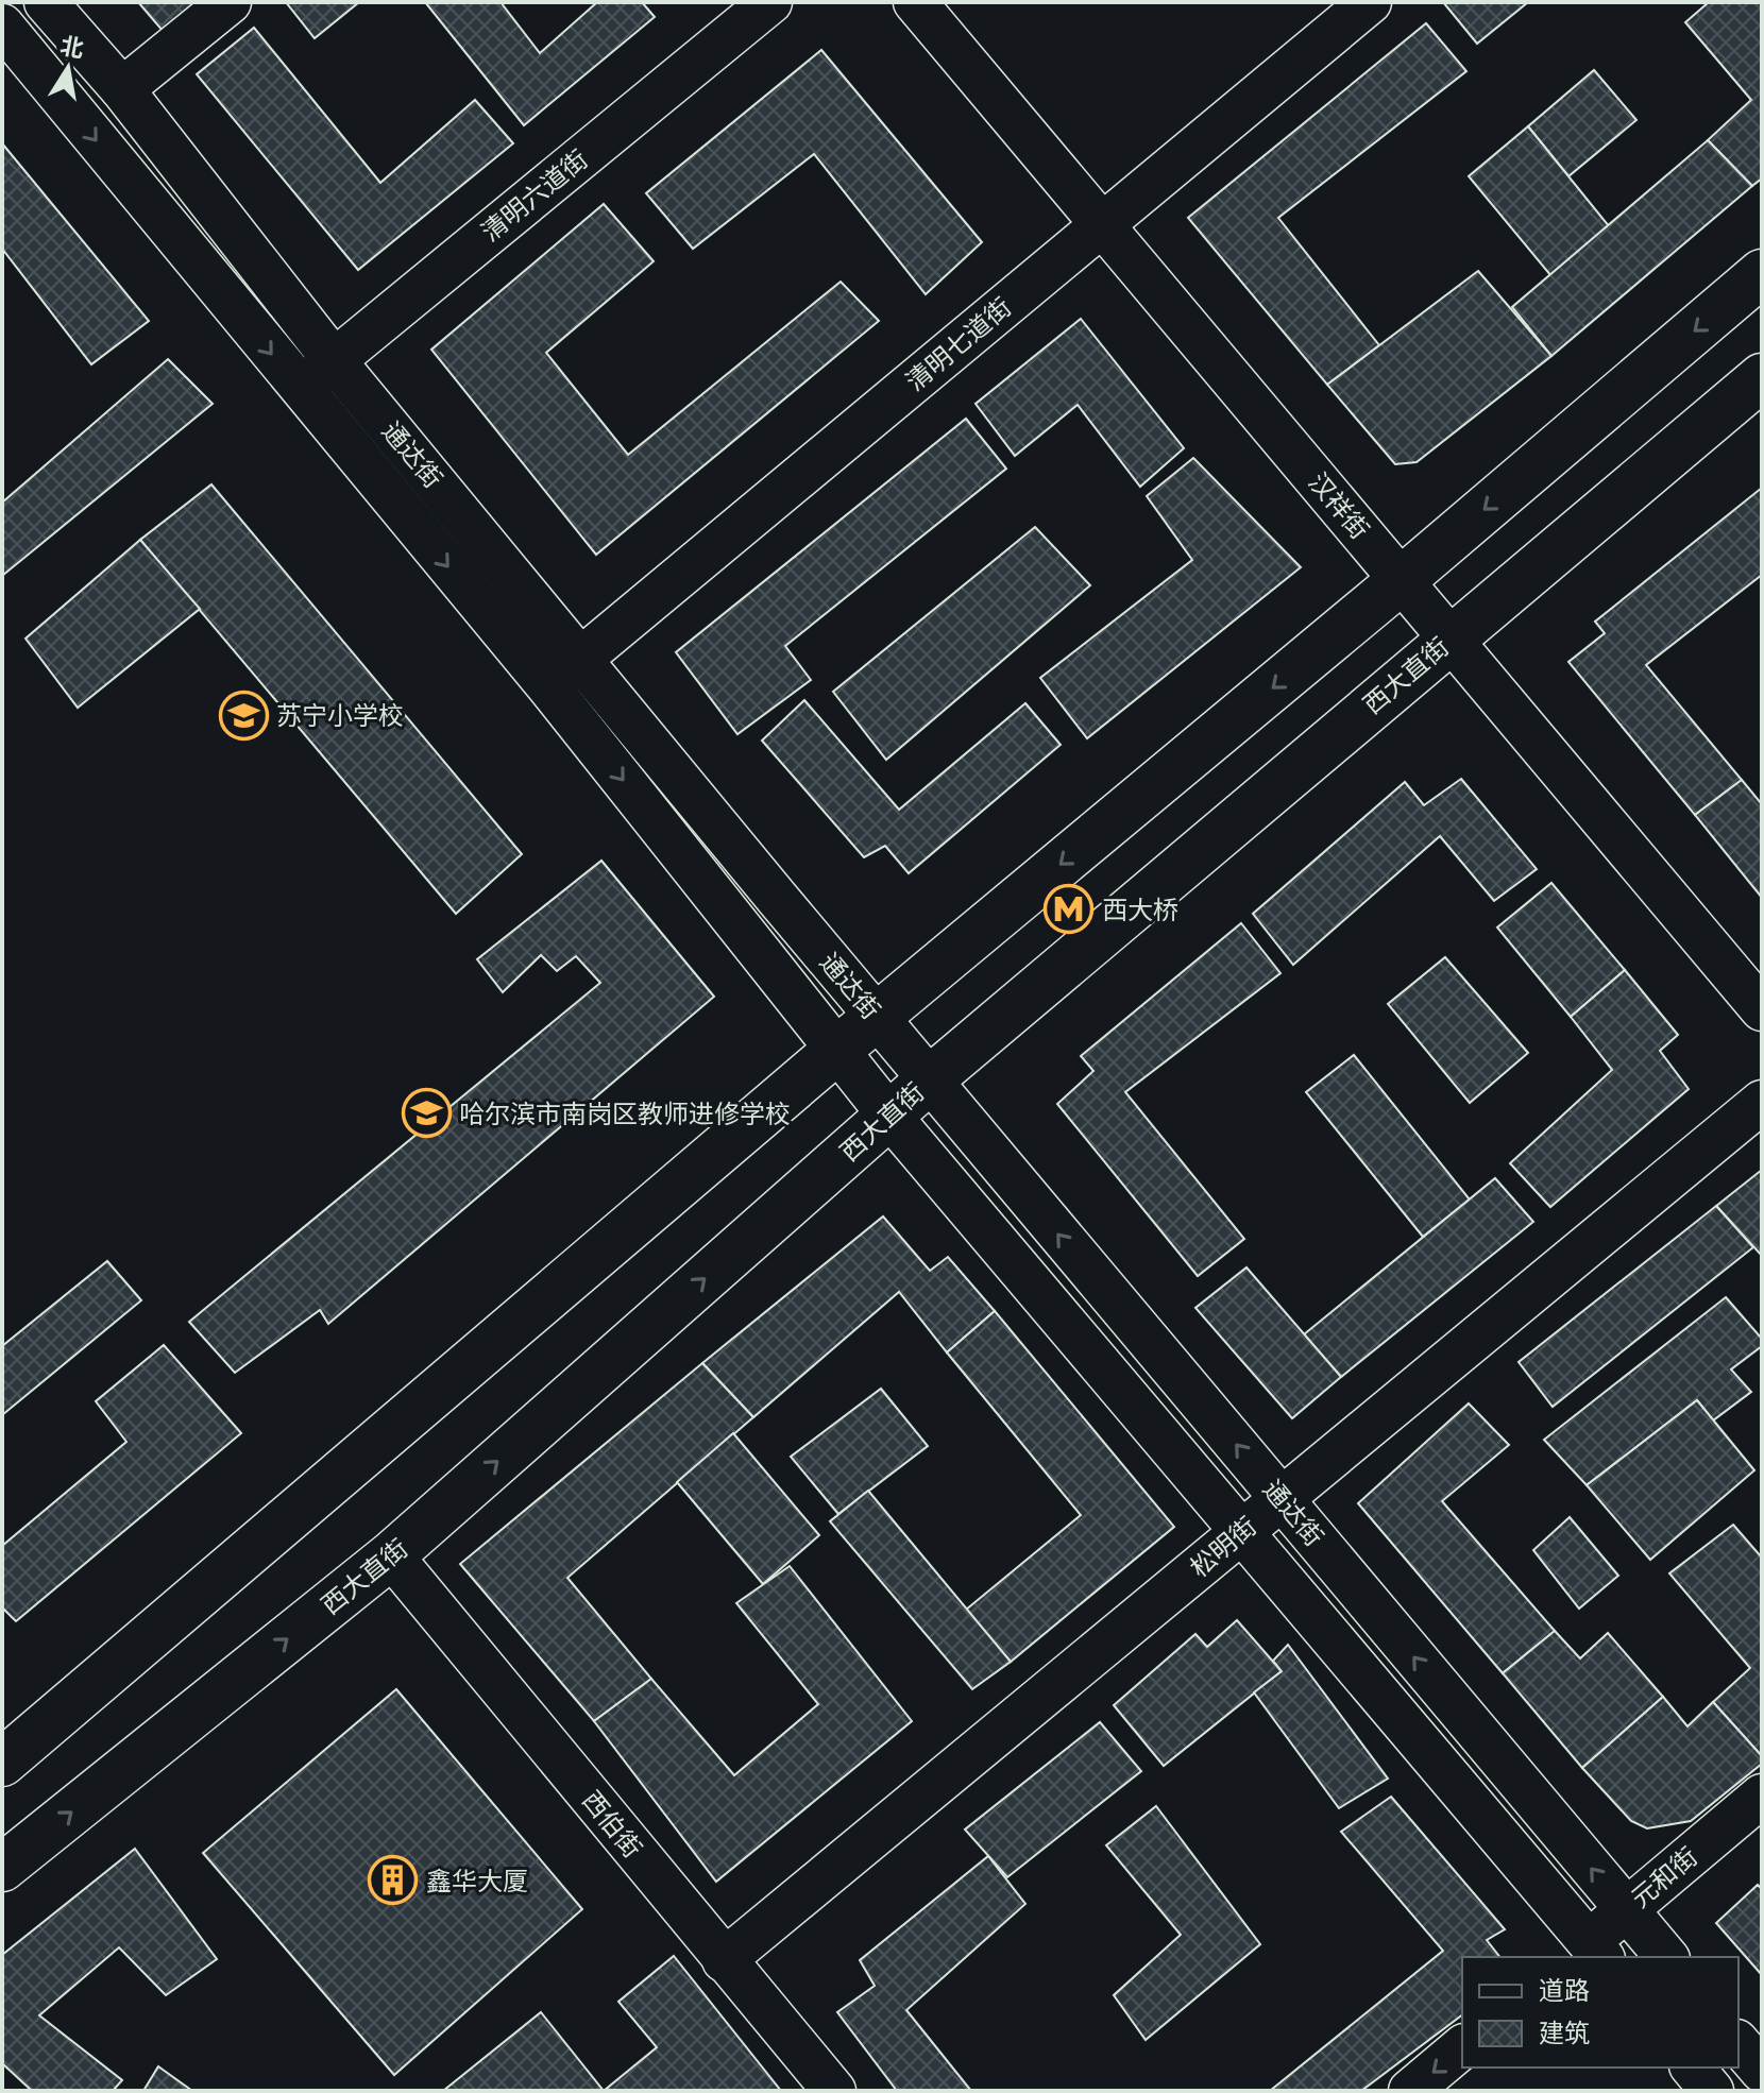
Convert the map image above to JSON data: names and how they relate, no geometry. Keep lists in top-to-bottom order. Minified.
{"streets":{"main road":["西大直街"],"street":["清明六道街","清明七道街","通达街","汉祥街","松明街","西伯街","元和街"]},"crossings":[["清明六道街","通达街"],["清明七道街","通达街"],["清明七道街","汉祥街"],["通达街","西大直街"],["通达街","松明街"],["通达街","元和街"],["汉祥街","西大直街"],["西大直街","西伯街"],["松明街","西伯街"]],"places":{"school or university":["苏宁小学校","哈尔滨市南岗区教师进修学校"],"metro station":["西大桥"],"building":["鑫华大厦"]},"legend":["道路","建筑"],"north":"top"}
